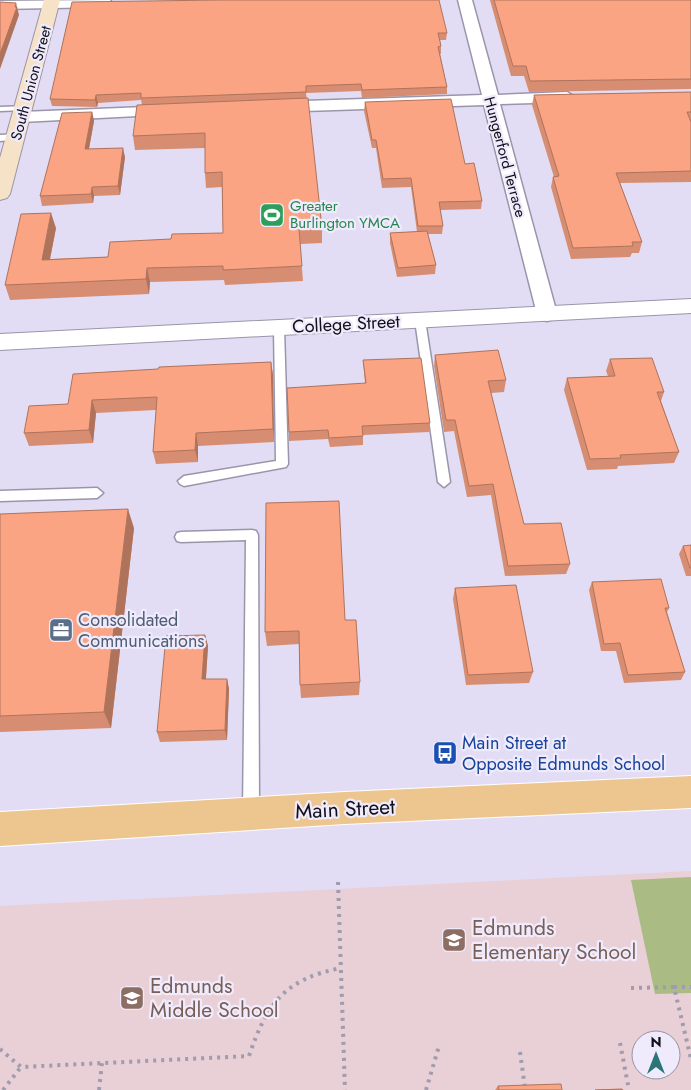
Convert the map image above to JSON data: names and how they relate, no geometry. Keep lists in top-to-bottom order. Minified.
{"streets":{"main road":["South Union Street","Main Street"],"street":["Hungerford Terrace","College Street"]},"crossings":[["Hungerford Terrace","College Street"]],"places":{"sports":["Greater Burlington YMCA"],"office":["Consolidated Communications"],"bus stop":["Main Street at Opposite Edmunds School"],"school or university":["Edmunds Elementary School","Edmunds Middle School"]},"north":"top"}
